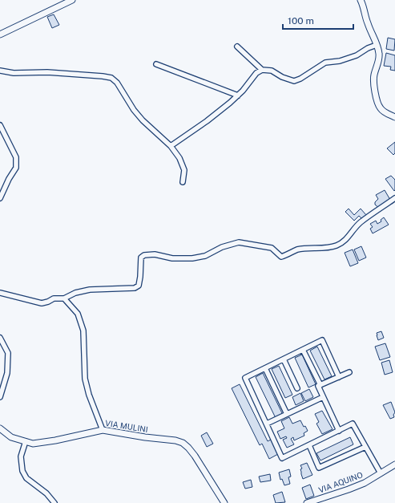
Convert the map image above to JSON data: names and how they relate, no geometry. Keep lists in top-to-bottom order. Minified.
{"streets":{"street":["VIA MULINI","VIA AQUINO"]},"scale_bar":"100 m"}
